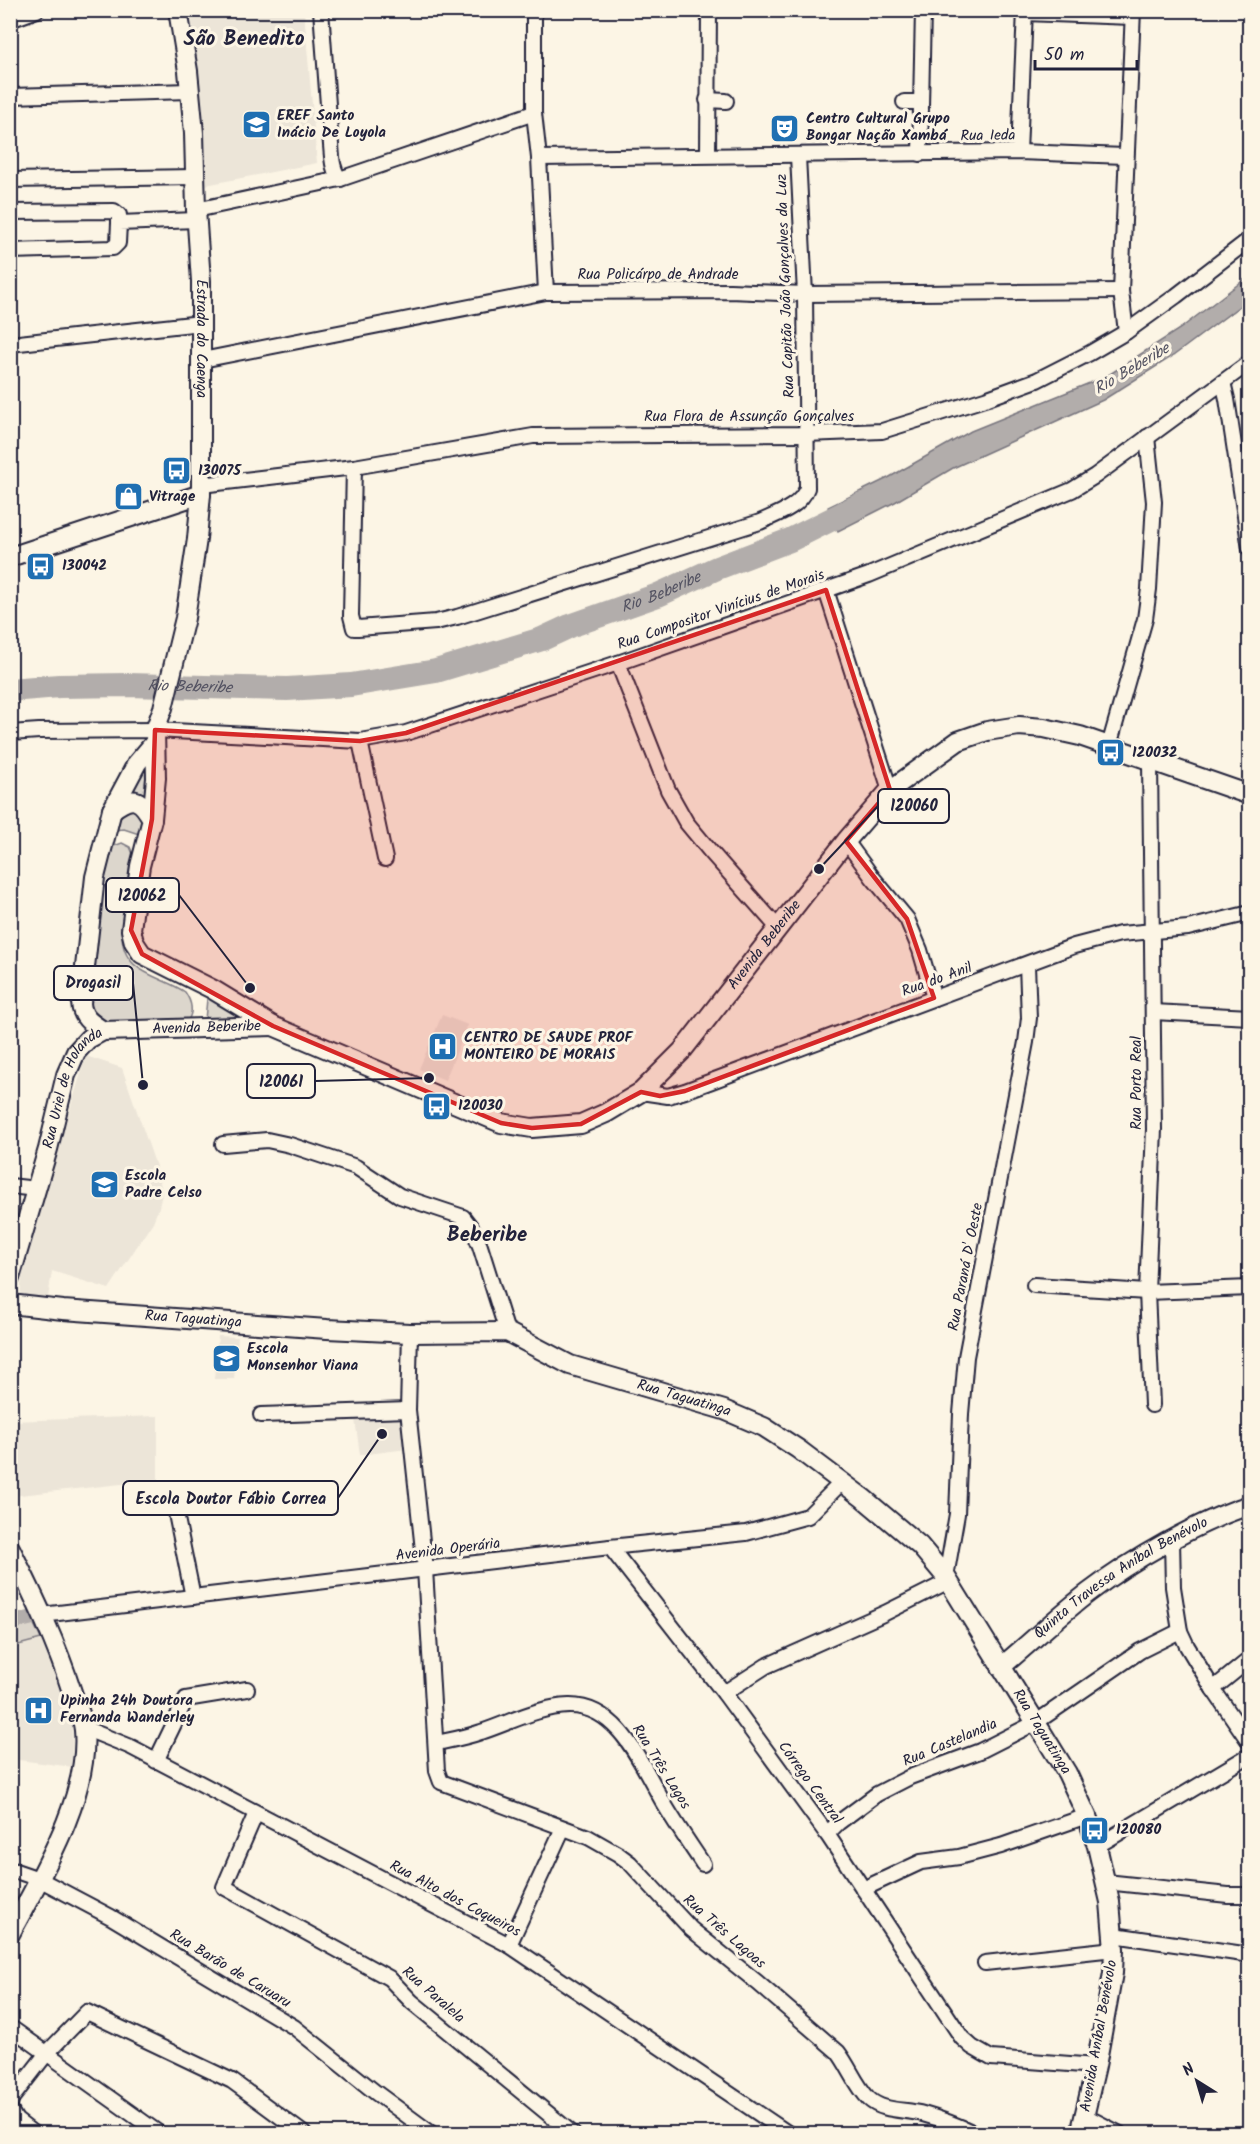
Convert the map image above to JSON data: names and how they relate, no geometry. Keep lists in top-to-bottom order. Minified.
{"streets":{"main road":["Estrada do Caenga","Avenida Beberibe","Rua Uriel de Holanda","Rua Taguatinga","Quinta Travessa Aníbal Benévolo","Avenida Aníbal Benévolo"],"street":["Rua Ieda","Rua Policárpo de Andrade","Rua Capitão João Gonçalves da Luz","Rua Flora de Assunção Gonçalves","Rua Compositor Vinícius de Morais","Rua do Anil","Rua Porto Real","Rua Paraná D' Oeste","Avenida Operária","Rua Castelandia","Rua Três Lagos","Córrego Central","Rua Alto dos Coqueiros","Rua Três Lagoas","Rua Barão de Caruaru","Rua Paralela"]},"crossings":[["Rua Ieda","Rua Capitão João Gonçalves da Luz"],["Rua Policárpo de Andrade","Rua Capitão João Gonçalves da Luz"],["Rua Policárpo de Andrade","Estrada do Caenga"],["Rua Capitão João Gonçalves da Luz","Rua Flora de Assunção Gonçalves"],["Estrada do Caenga","Rua Flora de Assunção Gonçalves"],["Estrada do Caenga","Rua Uriel de Holanda"],["Rua Compositor Vinícius de Morais","Rua Uriel de Holanda"],["Avenida Beberibe","Rua do Anil"],["Avenida Beberibe","Rua Porto Real"],["Avenida Beberibe","Rua Uriel de Holanda"],["Rua do Anil","Rua Porto Real"],["Rua do Anil","Rua Paraná D' Oeste"],["Rua Paraná D' Oeste","Rua Taguatinga"],["Rua Taguatinga","Avenida Operária"],["Rua Taguatinga","Quinta Travessa Aníbal Benévolo"],["Rua Taguatinga","Rua Castelandia"],["Rua Taguatinga","Avenida Aníbal Benévolo"],["Avenida Operária","Córrego Central"],["Rua Castelandia","Córrego Central"],["Rua Três Lagos","Rua Três Lagoas"],["Córrego Central","Avenida Aníbal Benévolo"],["Rua Alto dos Coqueiros","Rua Paralela"]],"districts":["São Benedito","Beberibe"],"water":["Rio Beberibe"],"places":{"school or university":["EREF Santo Inácio De Loyola","Escola Padre Celso","Escola Monsenhor Viana"],"theatre":["Centro Cultural Grupo Bongar Nação Xambá"],"bus stop":["130075","130042","120032","120030","120080"],"shop":["Vitrage"],"other":["120060","120062","120061","Drogasil","Escola Doutor Fábio Correa"],"hospital":["CENTRO DE SAUDE PROF MONTEIRO DE MORAIS","Upinha 24h Doutora Fernanda Wanderley"]},"scale_bar":"50 m","north":"top left"}
